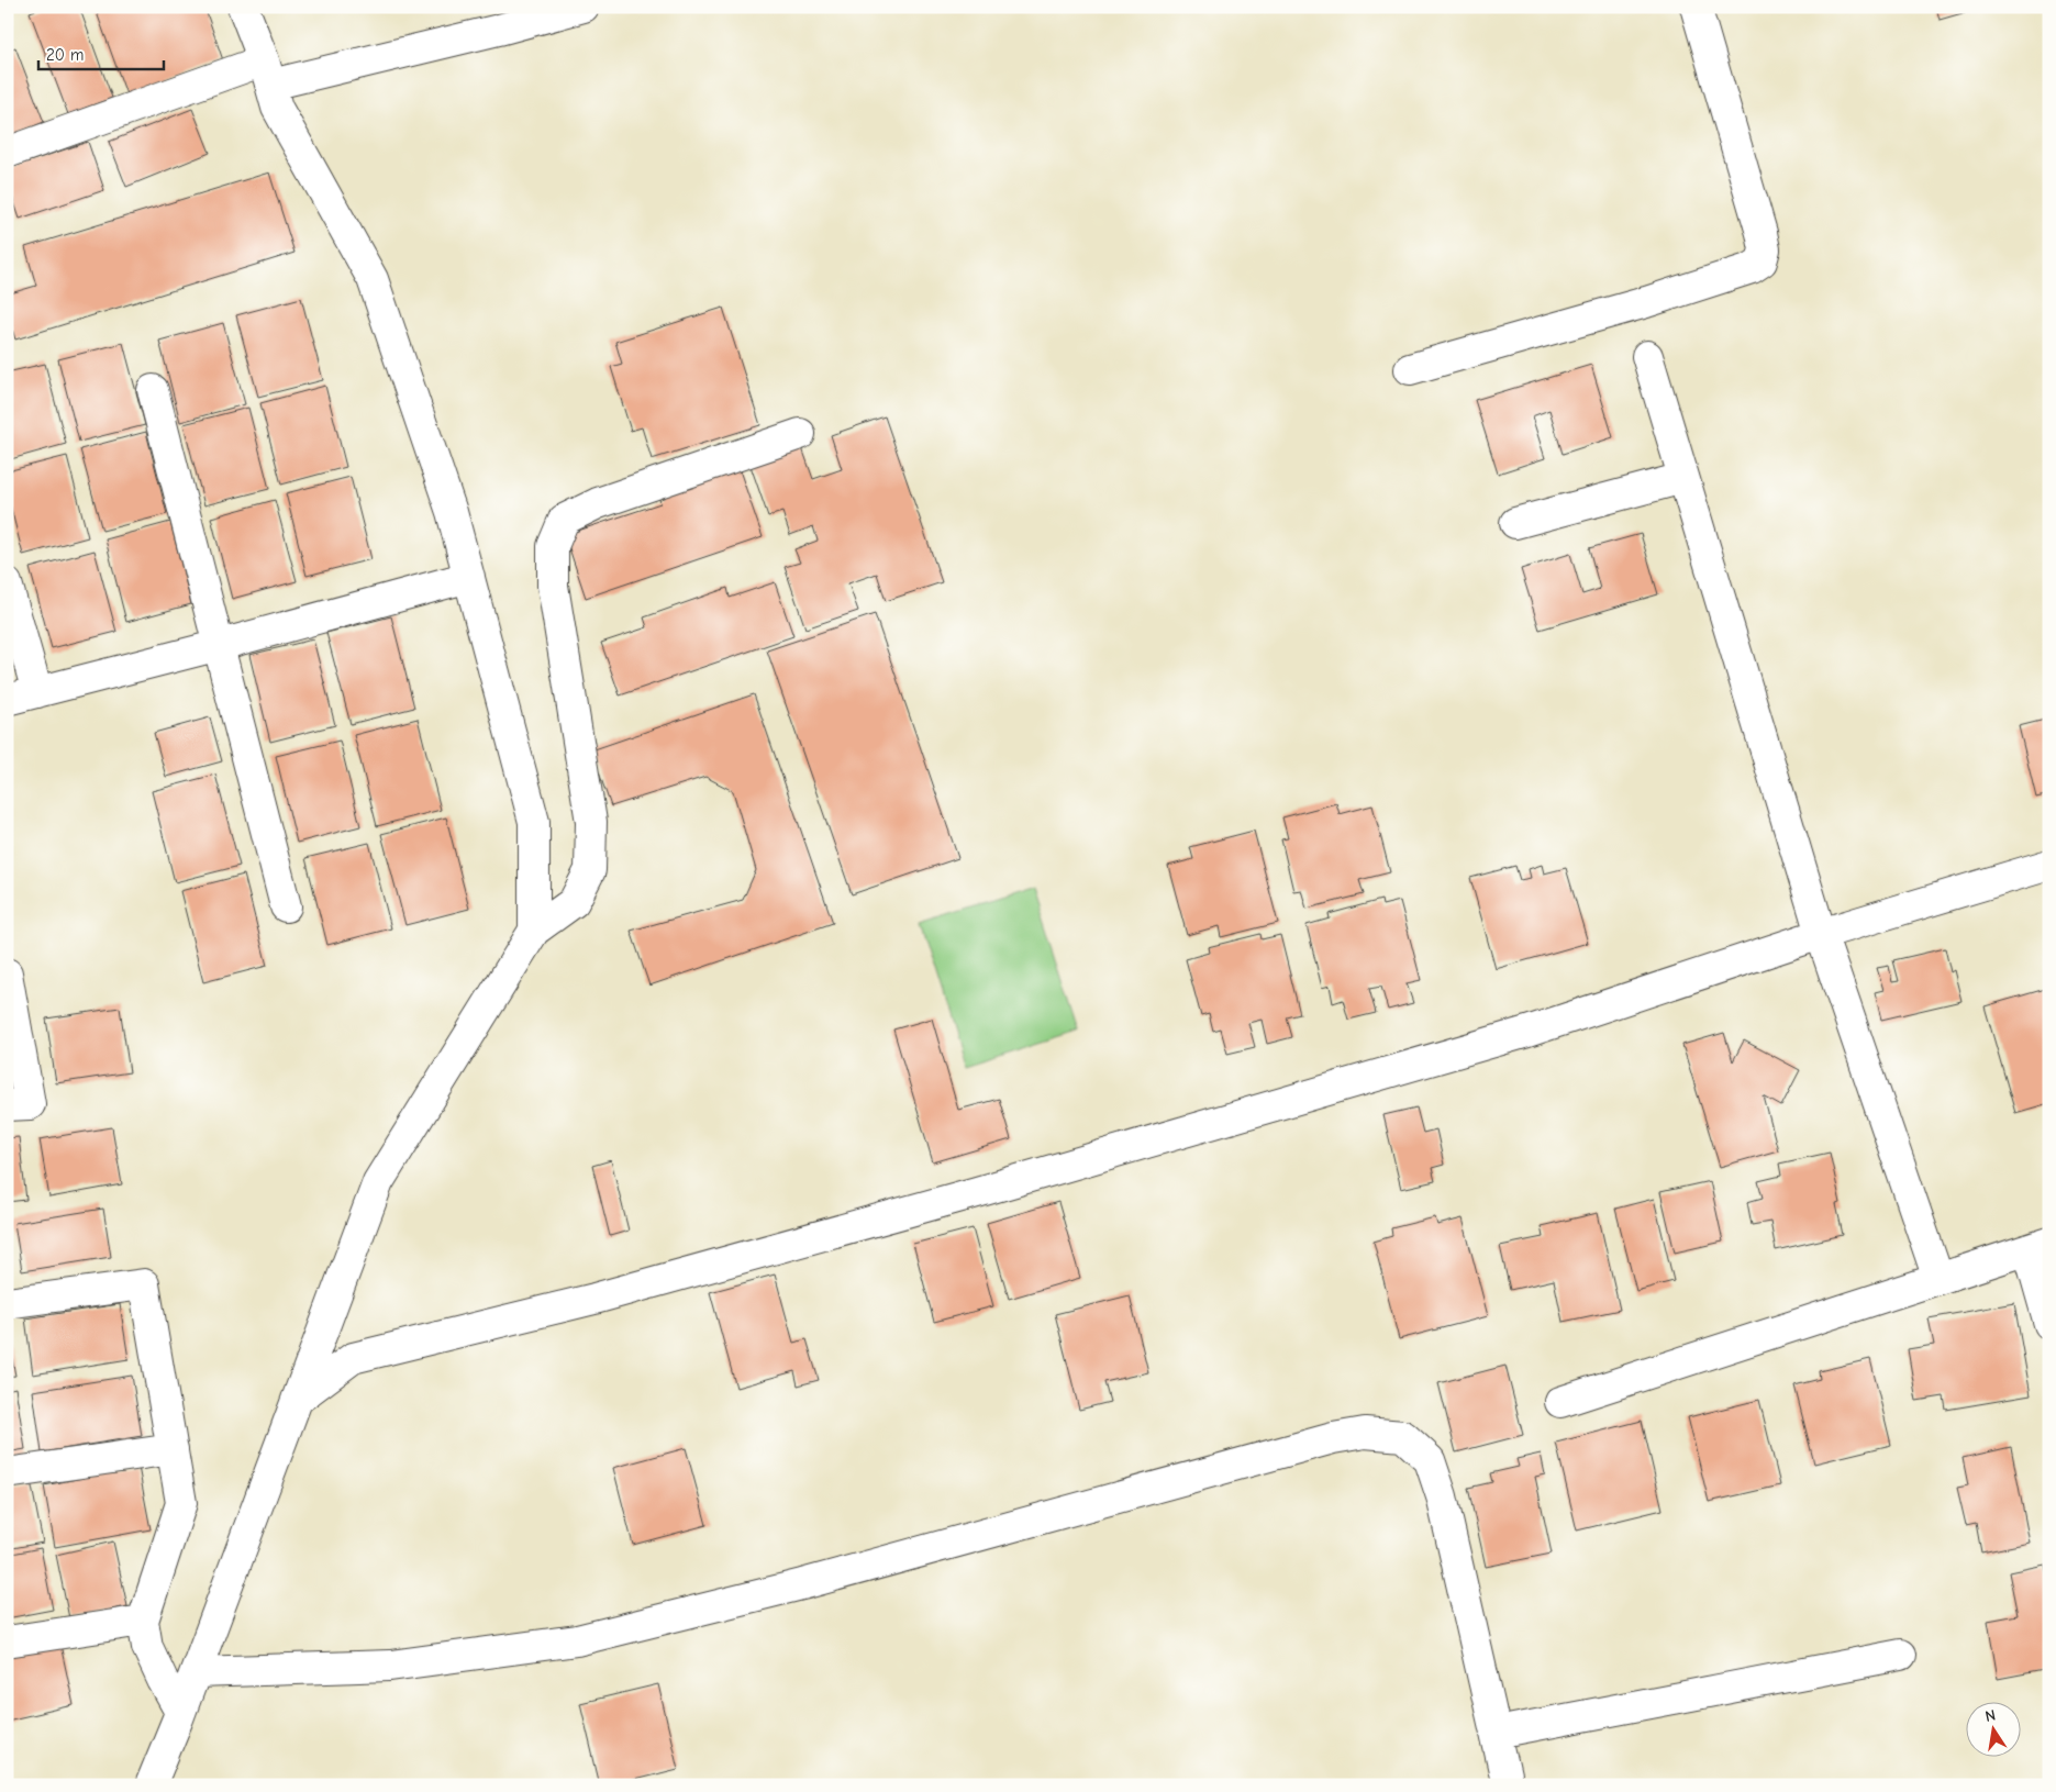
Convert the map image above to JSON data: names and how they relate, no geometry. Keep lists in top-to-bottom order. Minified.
{"scale_bar":"20 m","north":"top"}
